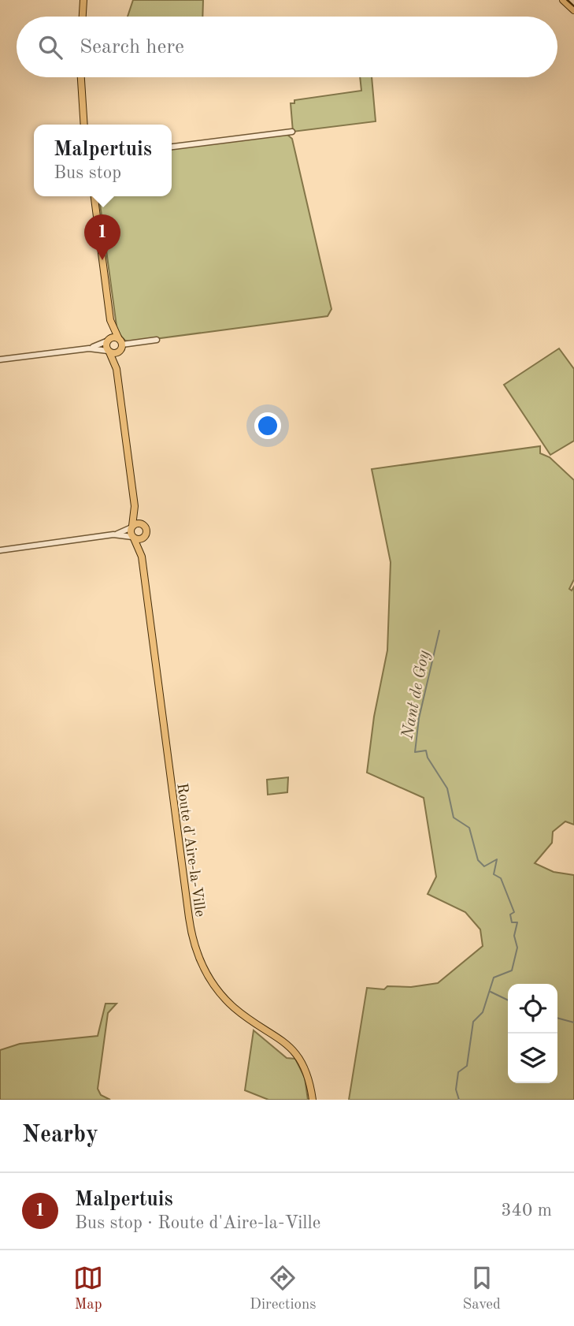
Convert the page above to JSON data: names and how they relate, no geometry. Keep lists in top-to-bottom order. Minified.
{"streets":{"main road":["Route d'Aire-la-Ville"]},"water":["Nant de Goy"],"page":{"search":"Search here","popup":["Malpertuis","Bus stop"],"pins":"1","heading":"Nearby","list":[{"mark":"1","name":"Malpertuis","note":"Bus stop · Route d'Aire-la-Ville","value":"340 m"}],"nav":["Map","Directions","Saved"]}}
